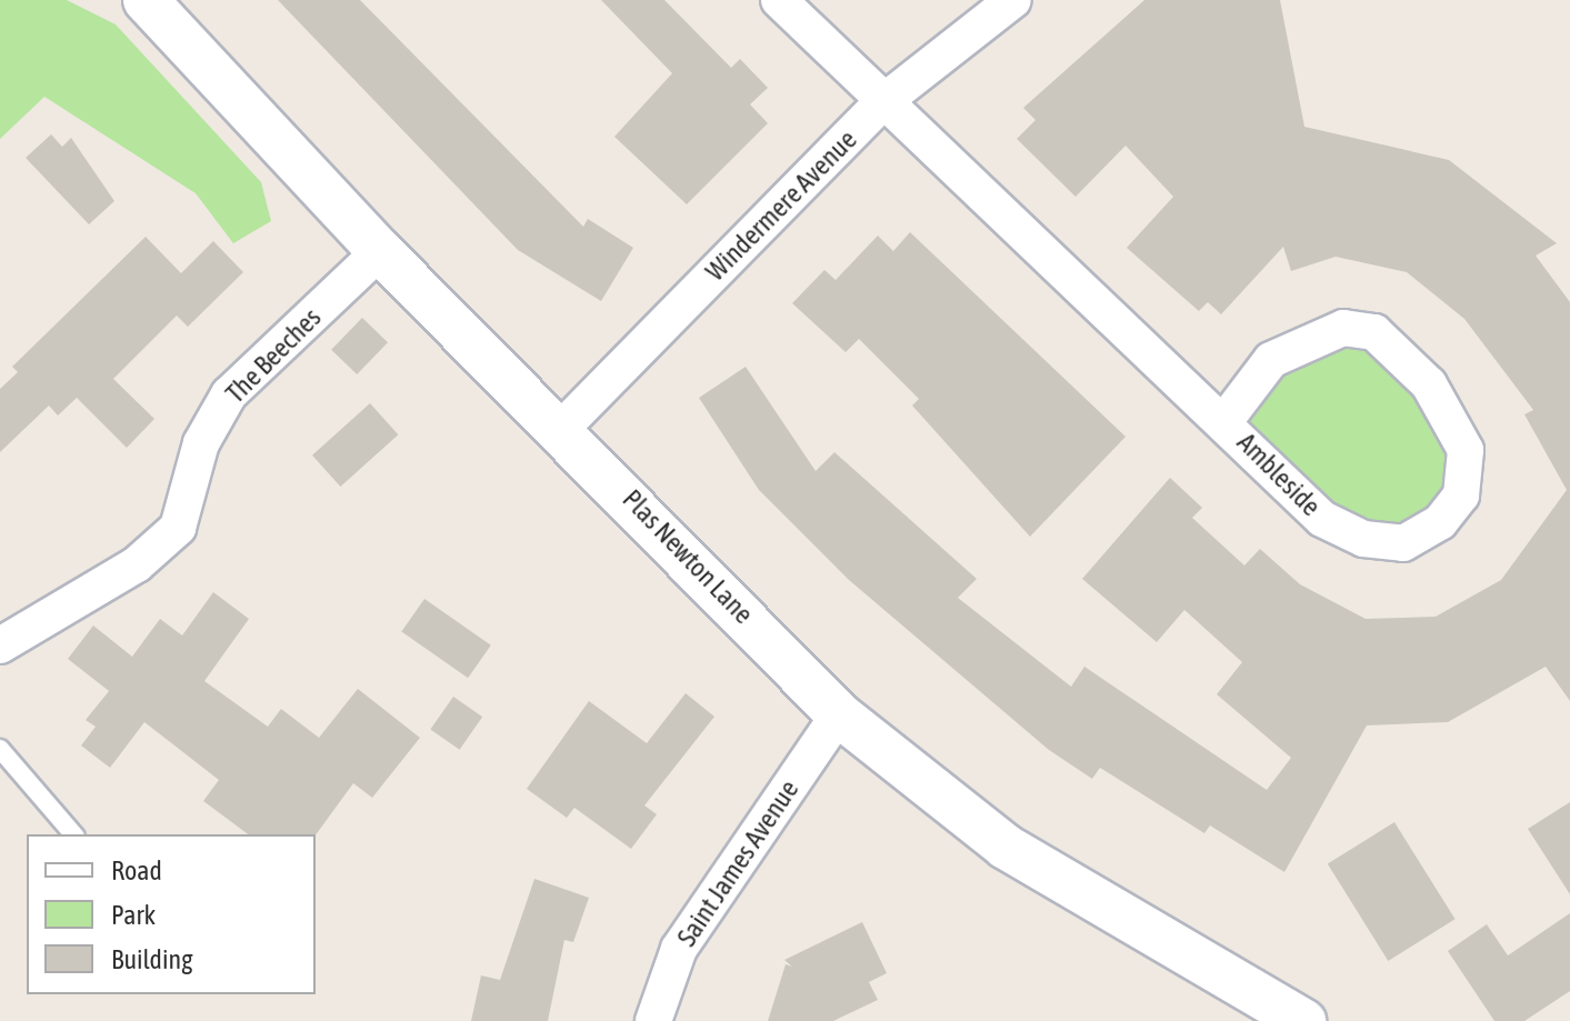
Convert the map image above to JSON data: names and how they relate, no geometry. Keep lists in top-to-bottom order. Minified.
{"streets":{"street":["Windermere Avenue","The Beeches","Ambleside","Plas Newton Lane","Saint James Avenue"]},"crossings":[["Windermere Avenue","Ambleside"],["Windermere Avenue","Plas Newton Lane"],["The Beeches","Plas Newton Lane"],["Plas Newton Lane","Saint James Avenue"]],"legend":["Road","Park","Building"]}
